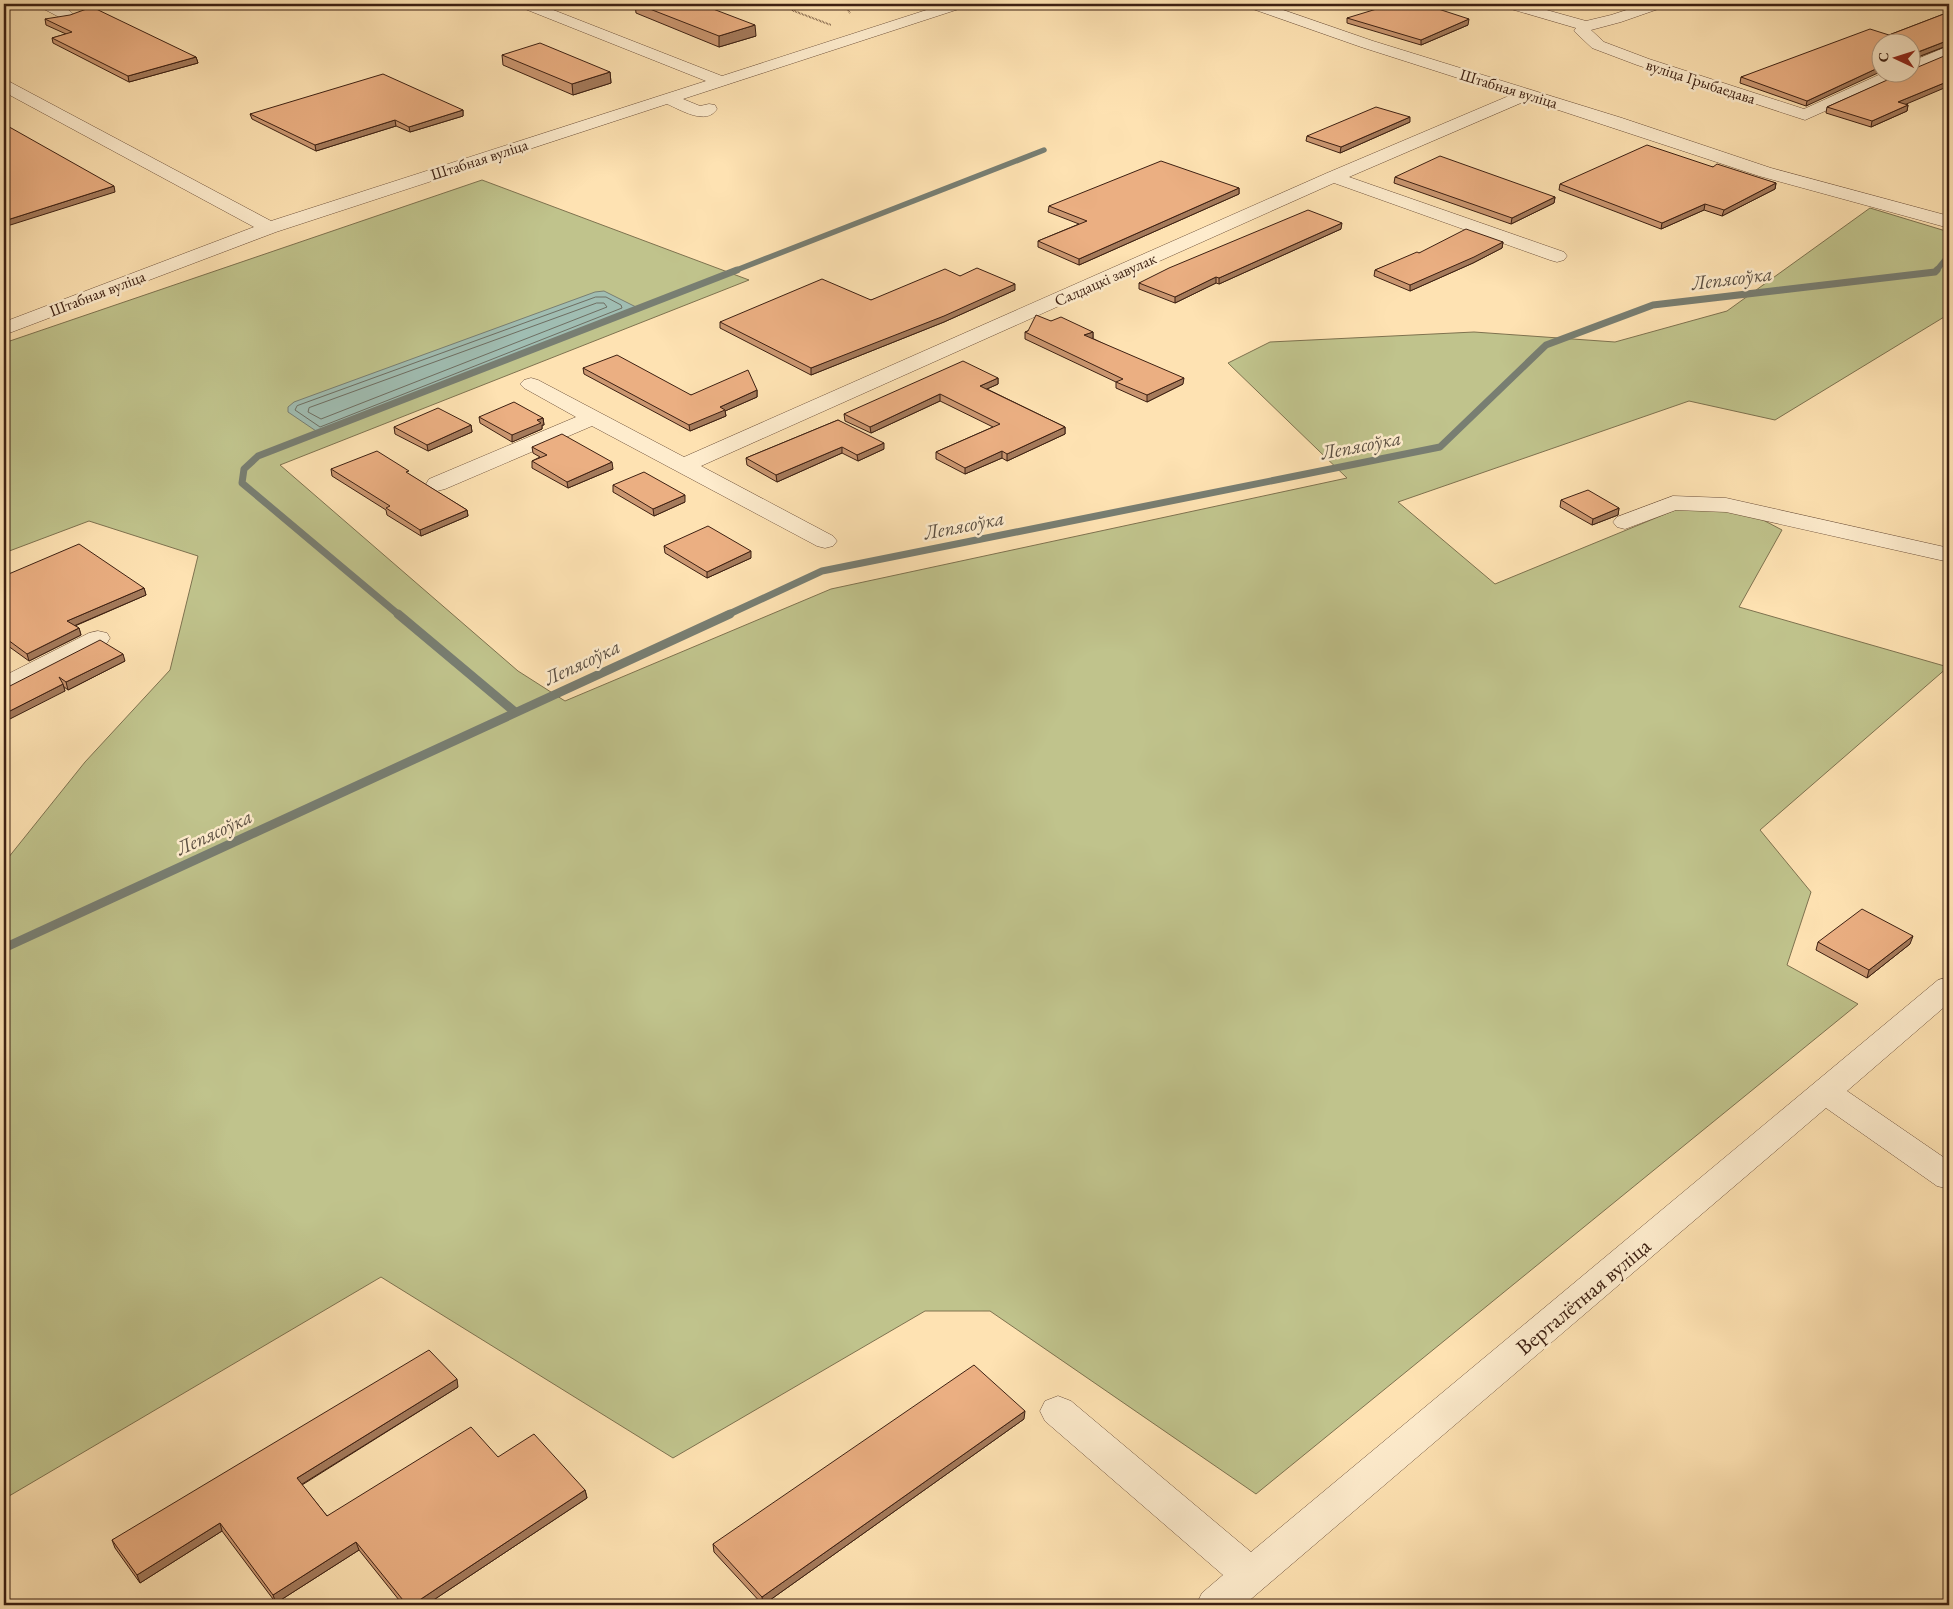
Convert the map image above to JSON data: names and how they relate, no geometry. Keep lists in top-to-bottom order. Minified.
{"streets":{"street":["вуліца Грыбаедава","Штабная вуліца","Салдацкі завулак","Верталётная вуліца"]},"crossings":[["Штабная вуліца","Салдацкі завулак"]],"water":["Лепясоўка"],"north":"left"}
